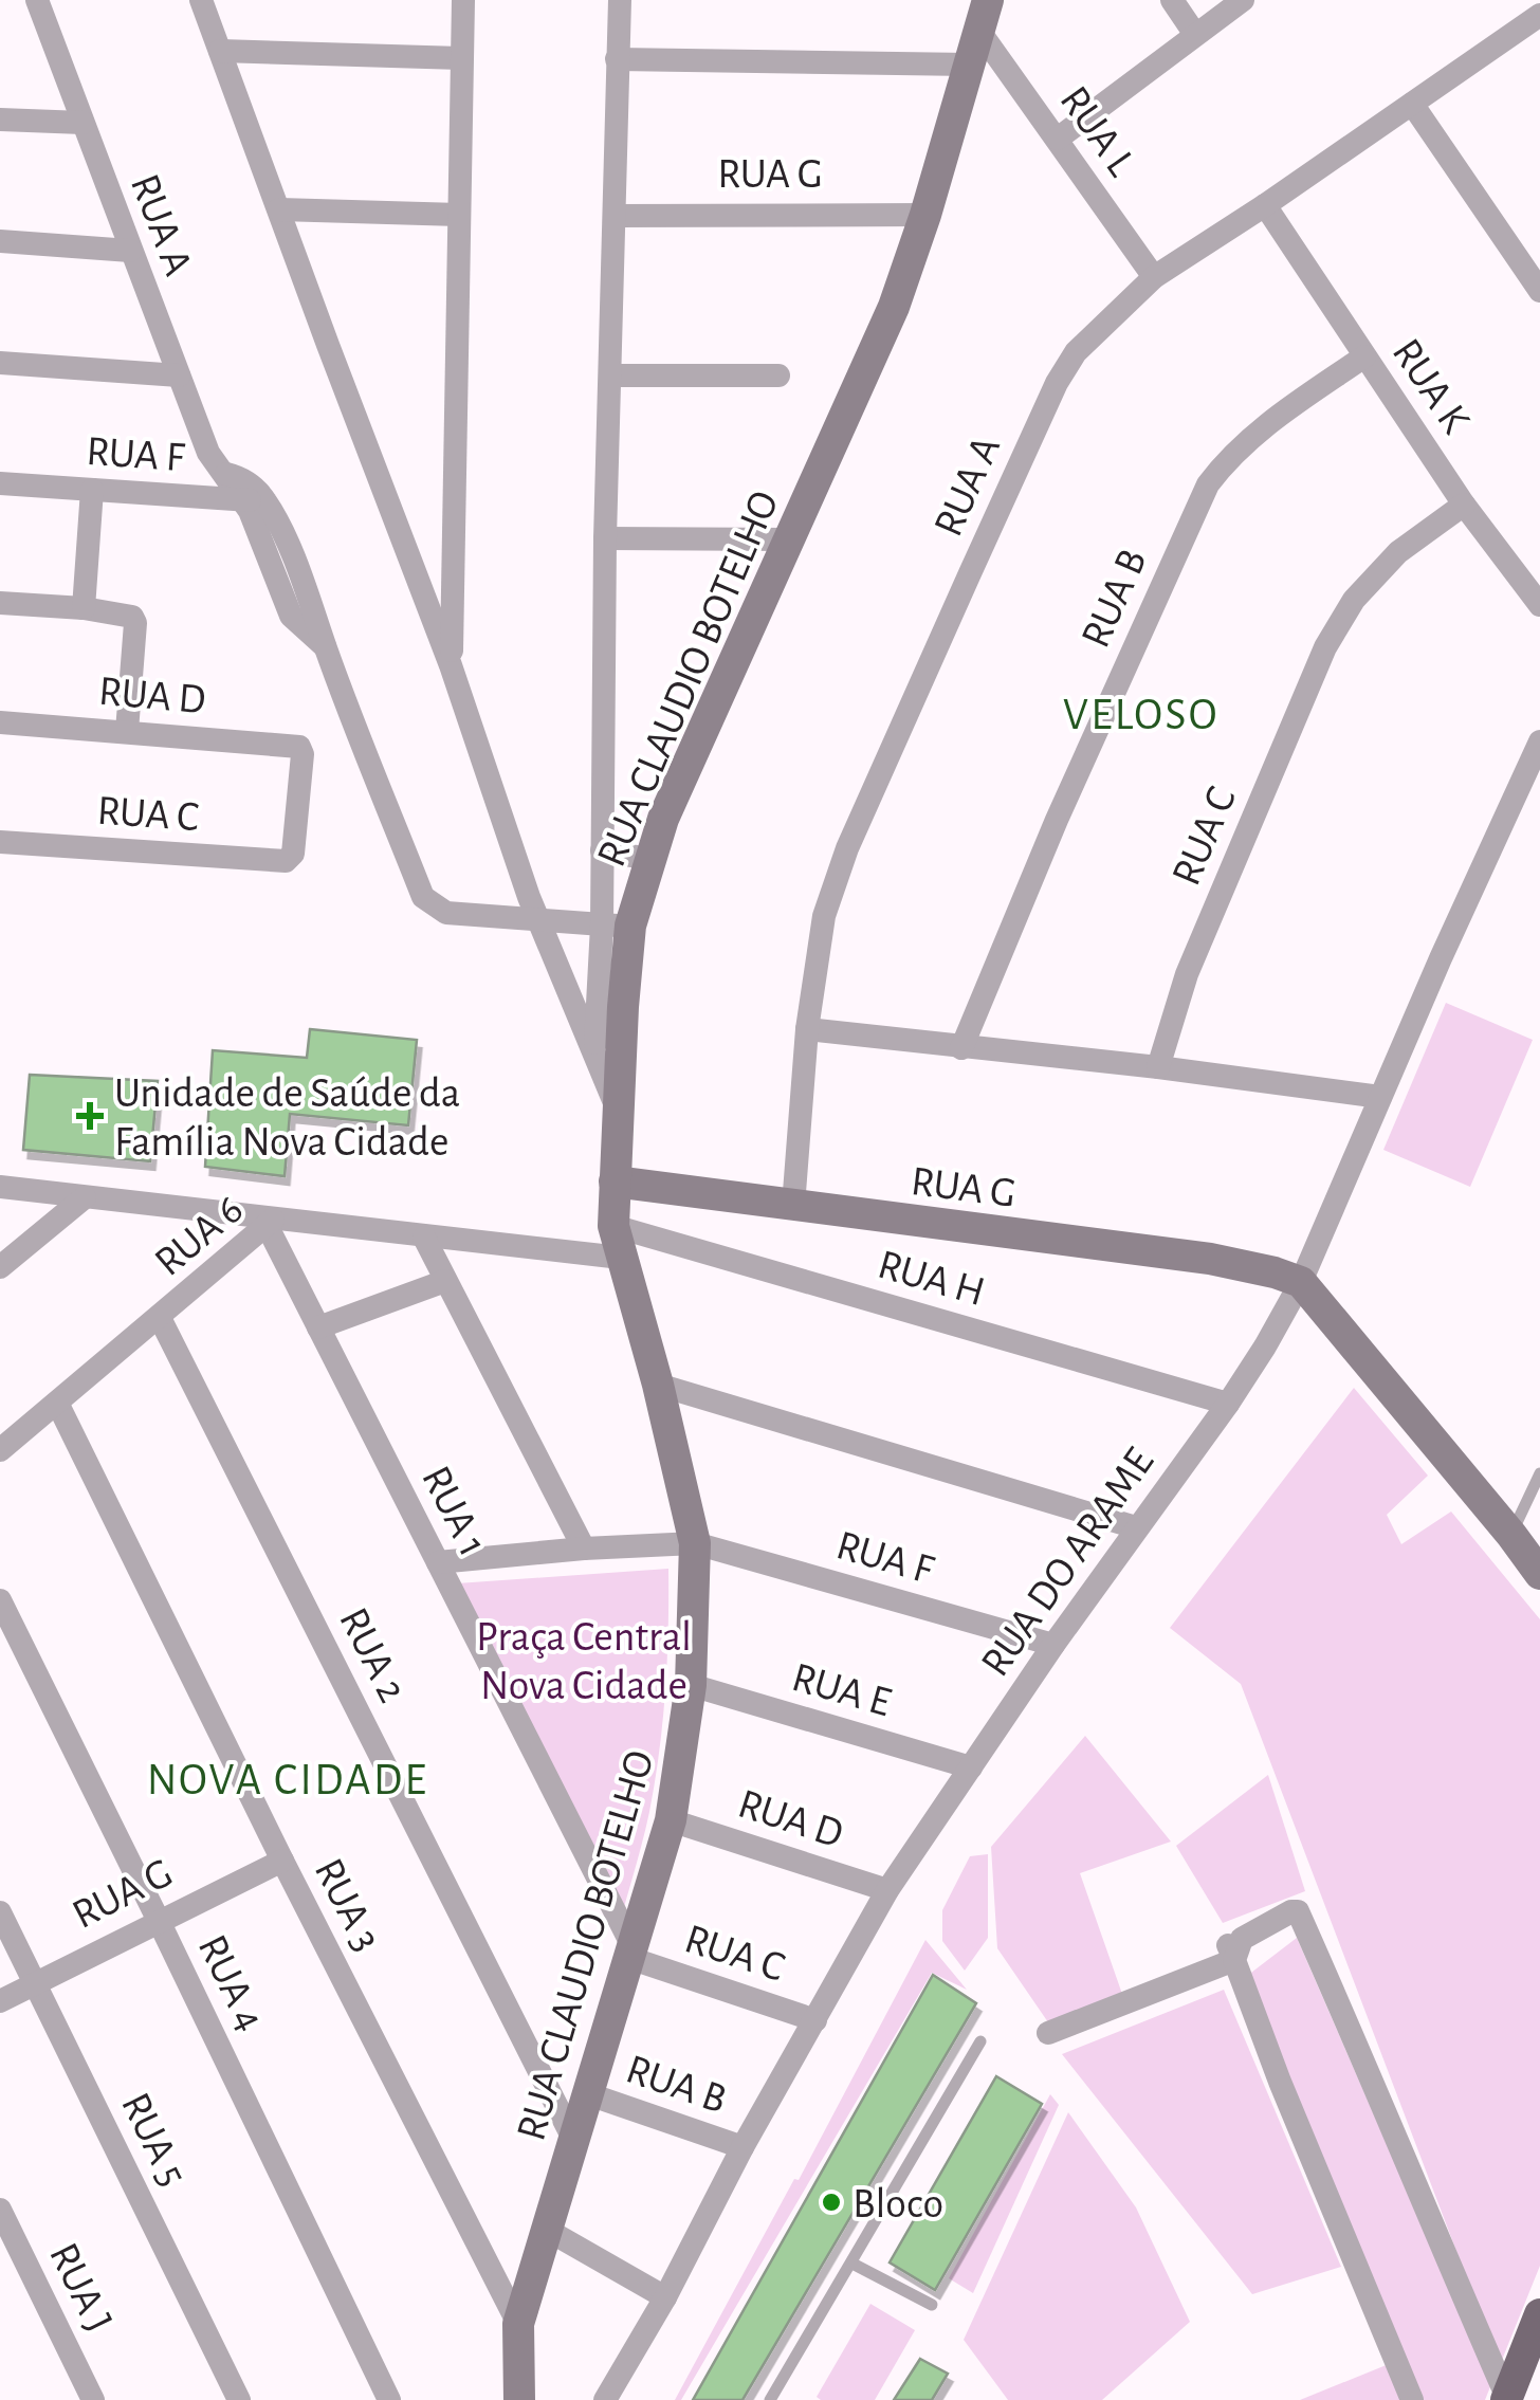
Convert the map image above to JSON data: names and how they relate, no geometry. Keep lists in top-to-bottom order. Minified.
{"streets":{"street":["RUA L","RUA G","RUA A","RUA K","RUA F","RUA B","RUA CLAUDIO BOTELHO","RUA D","RUA C","RUA 6","RUA H","RUA 1","RUA DO ARAME","RUA 2","RUA E","RUA 3","RUA 4","RUA 5","RUA J"]},"crossings":[["RUA L","RUA A"],["RUA L","RUA CLAUDIO BOTELHO"],["RUA G","RUA A"],["RUA G","RUA CLAUDIO BOTELHO"],["RUA G","RUA DO ARAME"],["RUA G","RUA 3"],["RUA G","RUA 4"],["RUA G","RUA 5"],["RUA A","RUA K"],["RUA A","RUA F"],["RUA A","RUA CLAUDIO BOTELHO"],["RUA K","RUA B"],["RUA K","RUA C"],["RUA F","RUA CLAUDIO BOTELHO"],["RUA F","RUA 1"],["RUA F","RUA DO ARAME"],["RUA B","RUA CLAUDIO BOTELHO"],["RUA B","RUA DO ARAME"],["RUA CLAUDIO BOTELHO","RUA D"],["RUA CLAUDIO BOTELHO","RUA C"],["RUA CLAUDIO BOTELHO","RUA 6"],["RUA CLAUDIO BOTELHO","RUA H"],["RUA CLAUDIO BOTELHO","RUA 1"],["RUA CLAUDIO BOTELHO","RUA 2"],["RUA CLAUDIO BOTELHO","RUA E"],["RUA CLAUDIO BOTELHO","RUA 3"],["RUA D","RUA C"],["RUA D","RUA DO ARAME"],["RUA C","RUA 1"],["RUA C","RUA DO ARAME"],["RUA 6","RUA H"],["RUA 6","RUA 1"],["RUA 6","RUA 2"],["RUA 6","RUA 3"],["RUA H","RUA DO ARAME"],["RUA DO ARAME","RUA E"]],"districts":["VELOSO","NOVA CIDADE"],"parks":["Praça Central Nova Cidade"],"places":{"health":["Unidade de Saúde da Família Nova Cidade"],"other":["Bloco"]}}
